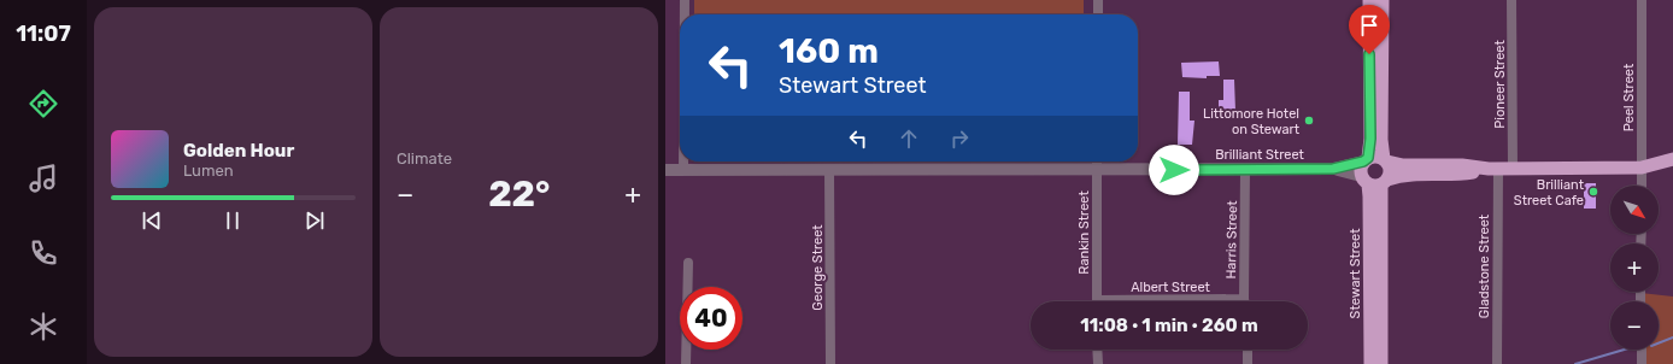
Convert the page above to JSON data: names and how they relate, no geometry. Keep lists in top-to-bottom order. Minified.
{"streets":{"highway":["Stewart Street"],"street":["Pioneer Street","Peel Street","Brilliant Street","Rankin Street","Harris Street","Gladstone Street","George Street","Albert Street"]},"crossings":[["Brilliant Street","Rankin Street"],["Brilliant Street","Harris Street"],["Brilliant Street","George Street"],["Brilliant Street","Stewart Street"],["Harris Street","Albert Street"]],"places":["Littomore Hotel on Stewart","Brilliant Street Cafe"],"north":"bottom right","page":{"tabs":"11:07","tile":"Climate","turn":["160 m","Stewart Street"],"song":["Golden Hour","Lumen"],"heat":["−","22°","+"],"map_buttons":["+","−"],"limit":"40","trip":"11:08 · 1 min · 260 m"}}
